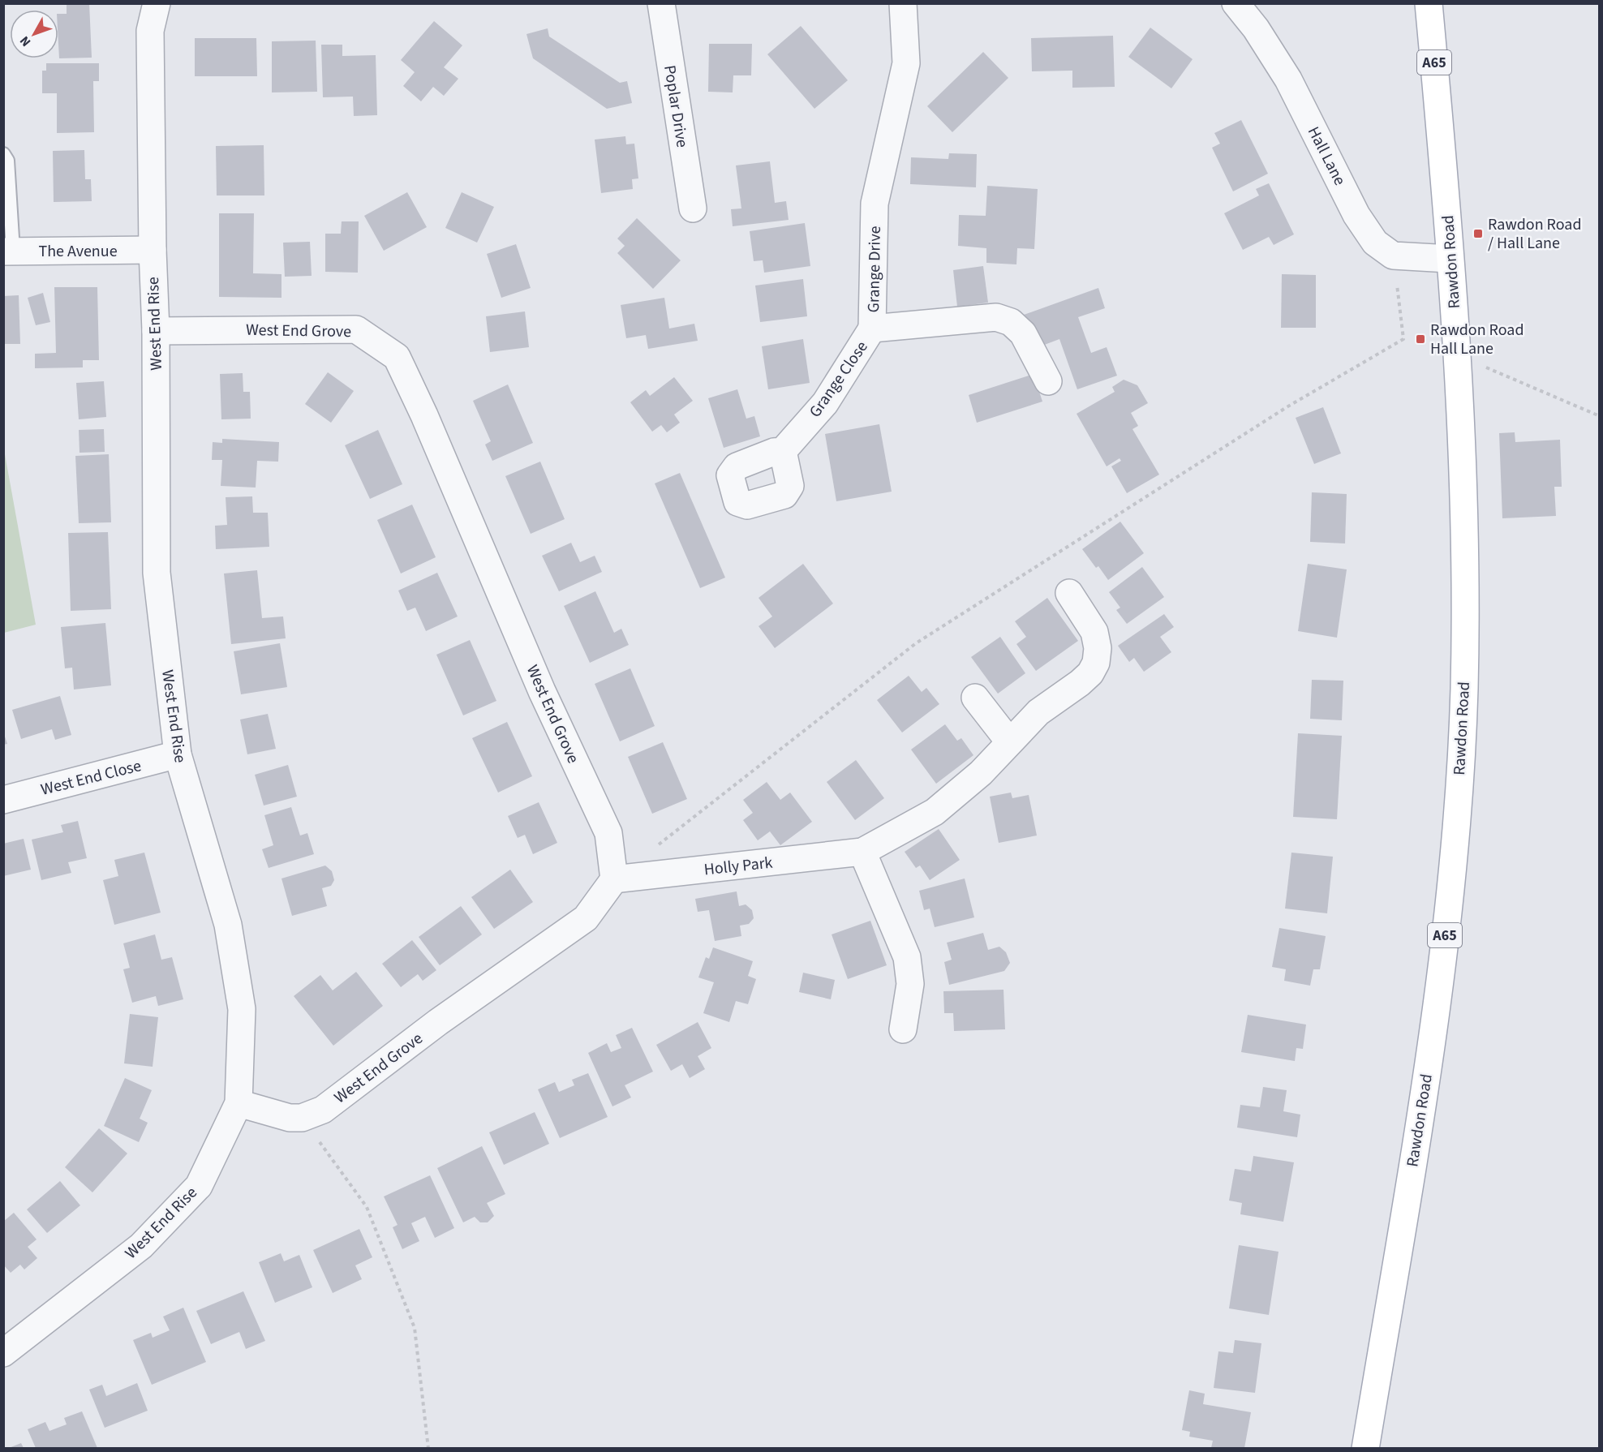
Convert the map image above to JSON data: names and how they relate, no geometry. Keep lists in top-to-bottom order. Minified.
{"streets":{"main road":["A65","Rawdon Road"],"street":["Poplar Drive","Hall Lane","The Avenue","Grange Drive","West End Rise","West End Grove","Grange Close","West End Close","Holly Park"]},"crossings":[["The Avenue","West End Rise"],["Grange Drive","Grange Close"],["West End Rise","West End Grove"],["West End Rise","West End Close"],["West End Grove","Holly Park"]],"places":{"transit":["Rawdon Road / Hall Lane","Rawdon Road Hall Lane"]},"north":"bottom left"}
